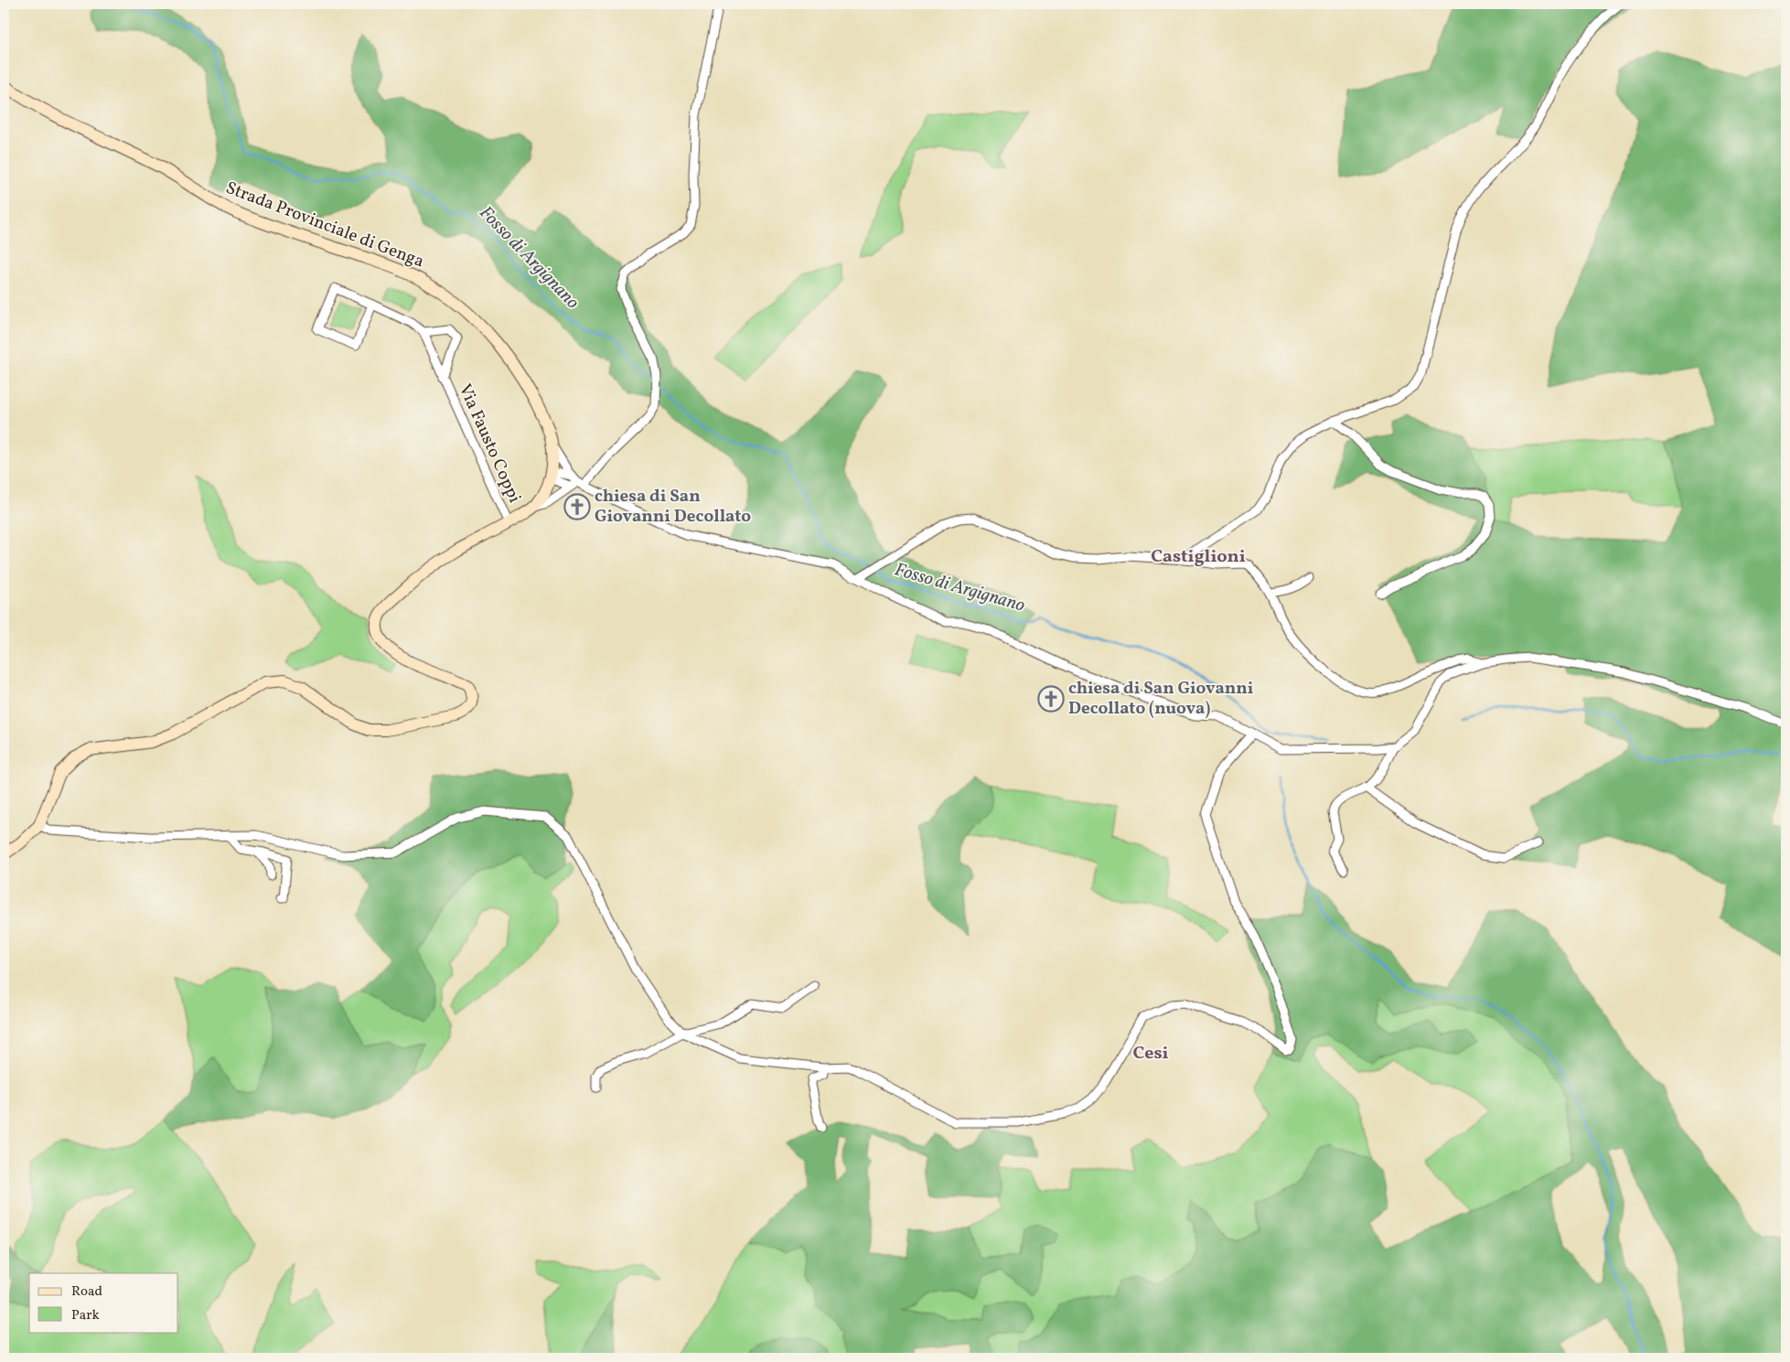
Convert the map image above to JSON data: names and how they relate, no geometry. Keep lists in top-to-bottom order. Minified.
{"streets":{"main road":["Strada Provinciale di Genga"],"street":["Via Fausto Coppi"]},"crossings":[["Strada Provinciale di Genga","Via Fausto Coppi"]],"districts":["Castiglioni","Cesi"],"water":["Fosso di Argignano"],"places":{"church":["chiesa di San Giovanni Decollato","chiesa di San Giovanni Decollato (nuova)"]},"legend":["Road","Park"]}
